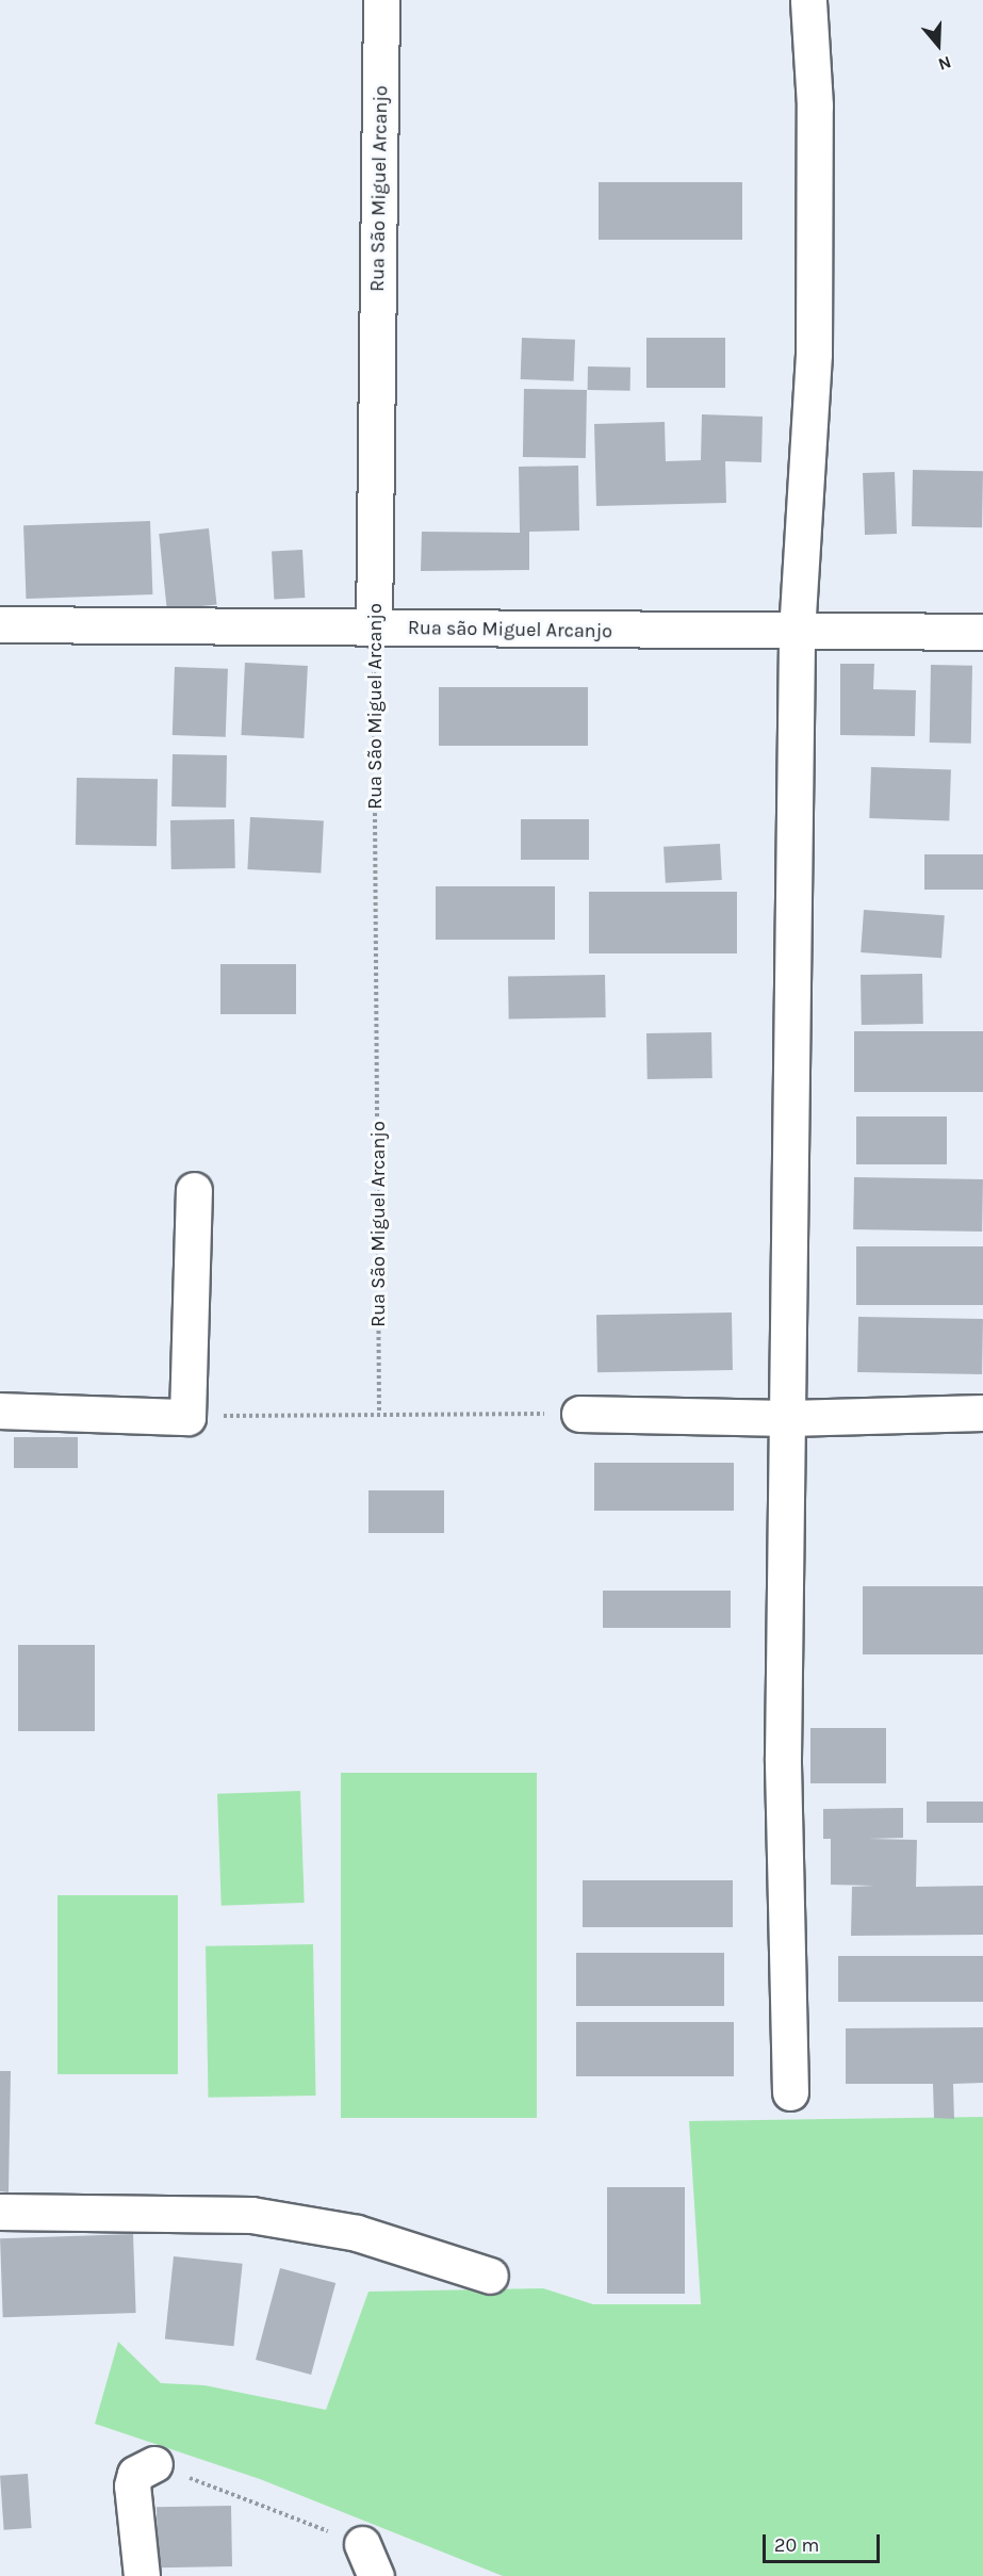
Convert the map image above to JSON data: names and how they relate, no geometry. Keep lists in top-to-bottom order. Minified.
{"streets":{"street":["Rua São Miguel Arcanjo","Rua são Miguel Arcanjo"]},"crossings":[["Rua São Miguel Arcanjo","Rua são Miguel Arcanjo"]],"scale_bar":"20 m","north":"bottom"}
